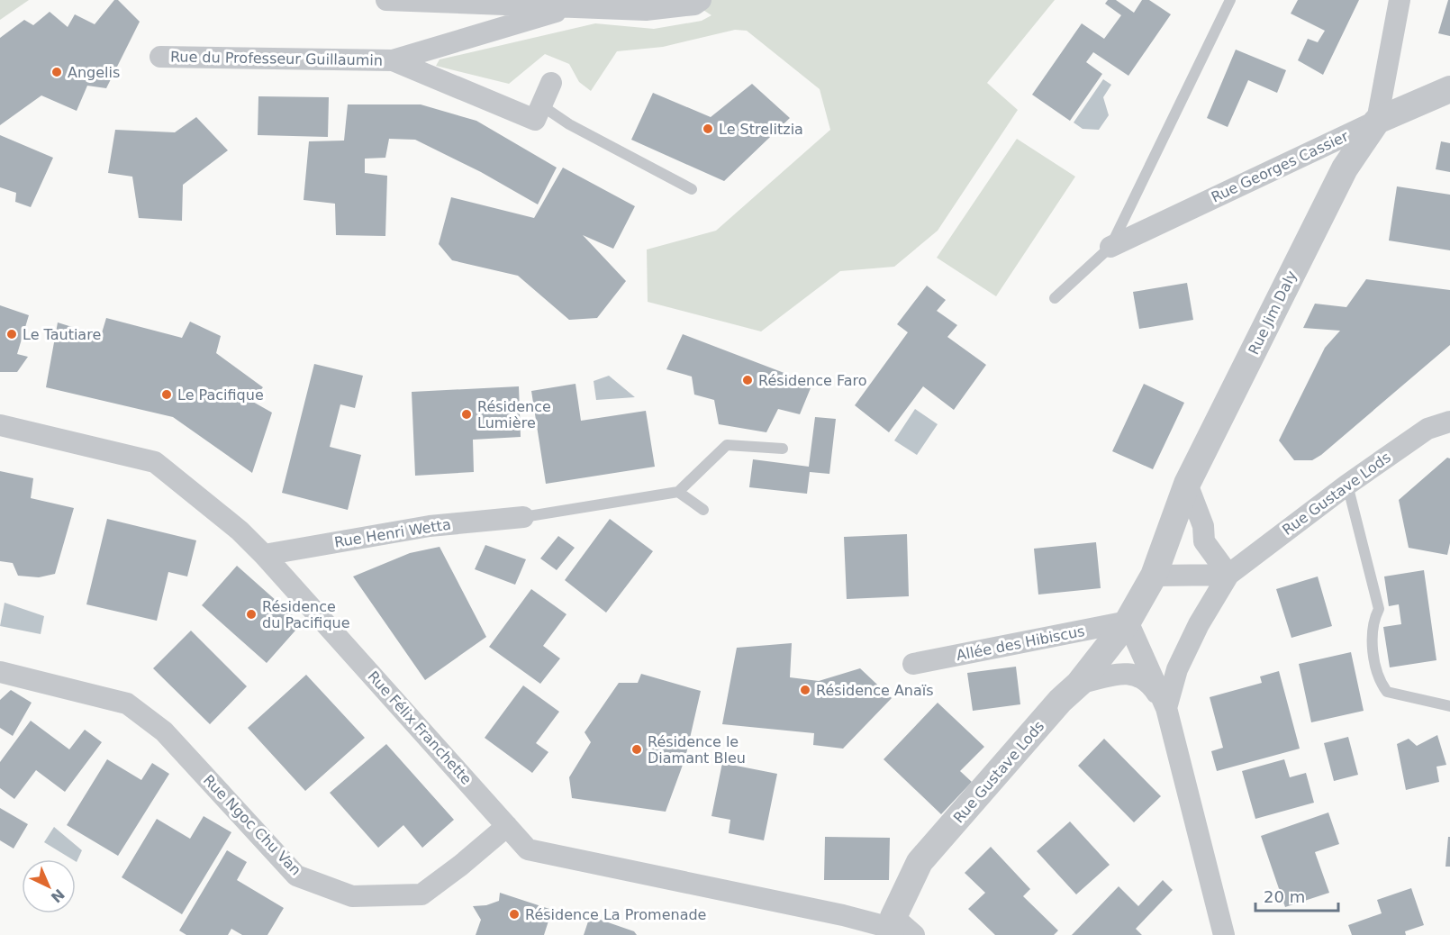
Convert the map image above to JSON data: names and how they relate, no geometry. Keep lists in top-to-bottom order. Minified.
{"streets":{"street":["Rue du Professeur Guillaumin","Rue Georges Cassier","Rue Jim Daly","Rue Gustave Lods","Rue Henri Wetta","Allée des Hibiscus","Rue Félix Franchette","Rue Ngoc Chu Van"]},"crossings":[["Rue Georges Cassier","Rue Jim Daly"],["Rue Jim Daly","Rue Gustave Lods"],["Rue Jim Daly","Allée des Hibiscus"],["Rue Gustave Lods","Allée des Hibiscus"],["Rue Gustave Lods","Rue Félix Franchette"],["Rue Henri Wetta","Rue Félix Franchette"],["Rue Félix Franchette","Rue Ngoc Chu Van"]],"places":["Angelis","Le Strelitzia","Le Tautiare","Résidence Faro","Le Pacifique","Résidence Lumière","Résidence du Pacifique","Résidence Anaïs","Résidence le Diamant Bleu","Résidence La Promenade"],"scale_bar":"20 m","north":"bottom right"}
